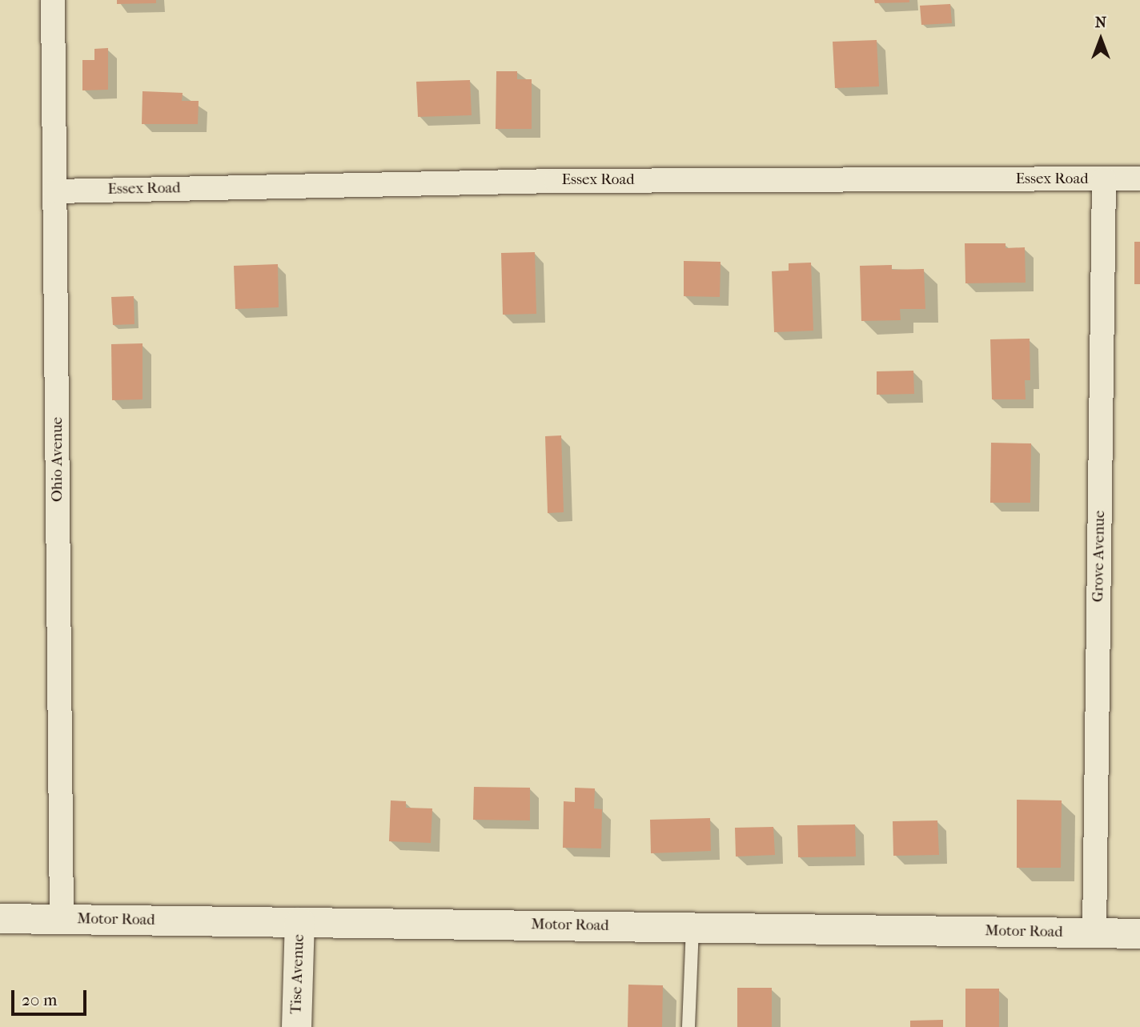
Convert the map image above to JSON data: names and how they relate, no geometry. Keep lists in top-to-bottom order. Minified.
{"streets":{"street":["Essex Road","Ohio Avenue","Grove Avenue","Motor Road","Tise Avenue"]},"crossings":[["Essex Road","Ohio Avenue"],["Essex Road","Grove Avenue"],["Ohio Avenue","Motor Road"],["Grove Avenue","Motor Road"],["Motor Road","Tise Avenue"]],"scale_bar":"20 m","north":"top"}
